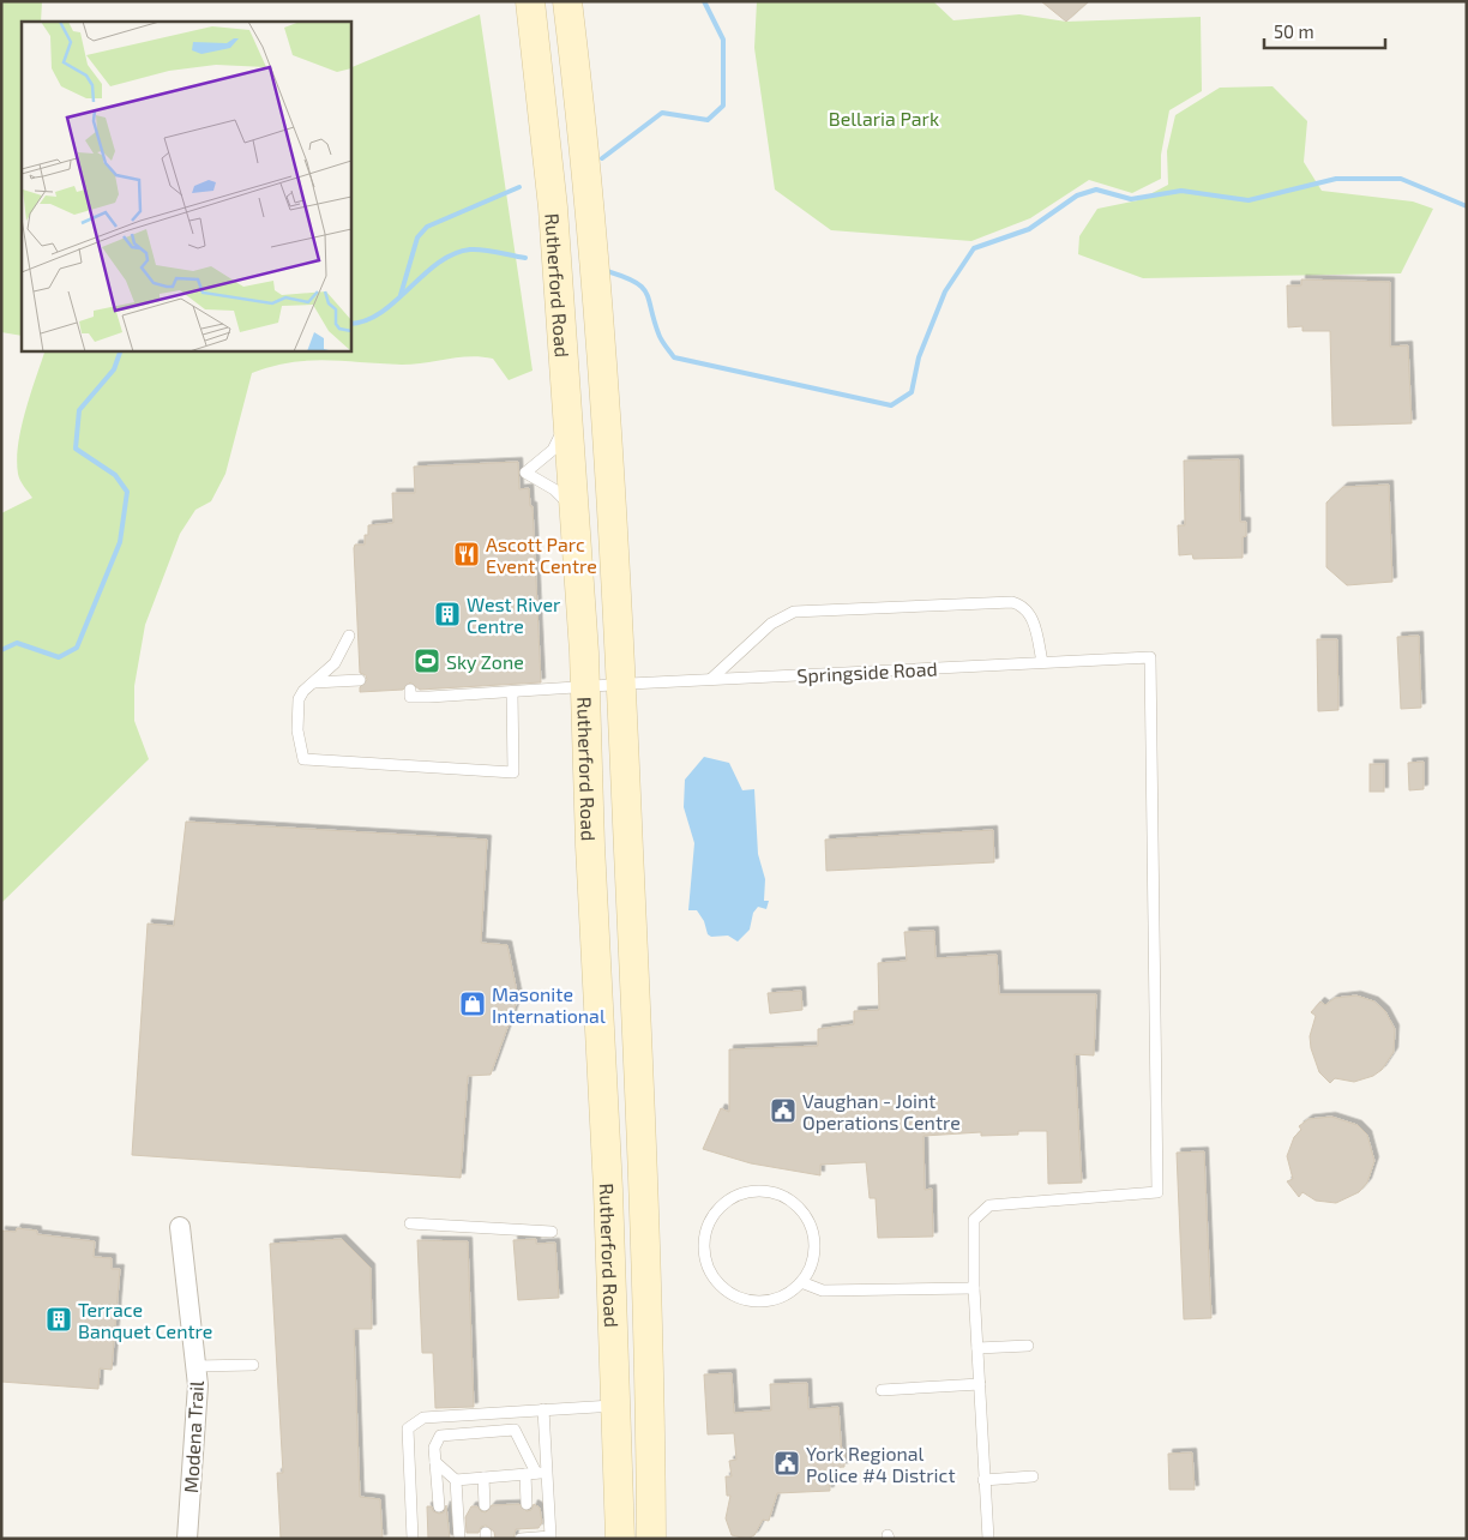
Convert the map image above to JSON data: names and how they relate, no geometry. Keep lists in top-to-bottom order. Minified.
{"streets":{"main road":["Rutherford Road"],"street":["Modena Trail"],"lane":["Springside Road"]},"crossings":[["Rutherford Road","Springside Road"]],"parks":["Bellaria Park"],"places":{"restaurant":["Ascott Parc Event Centre"],"building":["West River Centre","Terrace Banquet Centre"],"sports":["Sky Zone"],"shop":["Masonite International"],"public building":["Vaughan - Joint Operations Centre","York Regional Police #4 District"]},"scale_bar":"50 m"}
